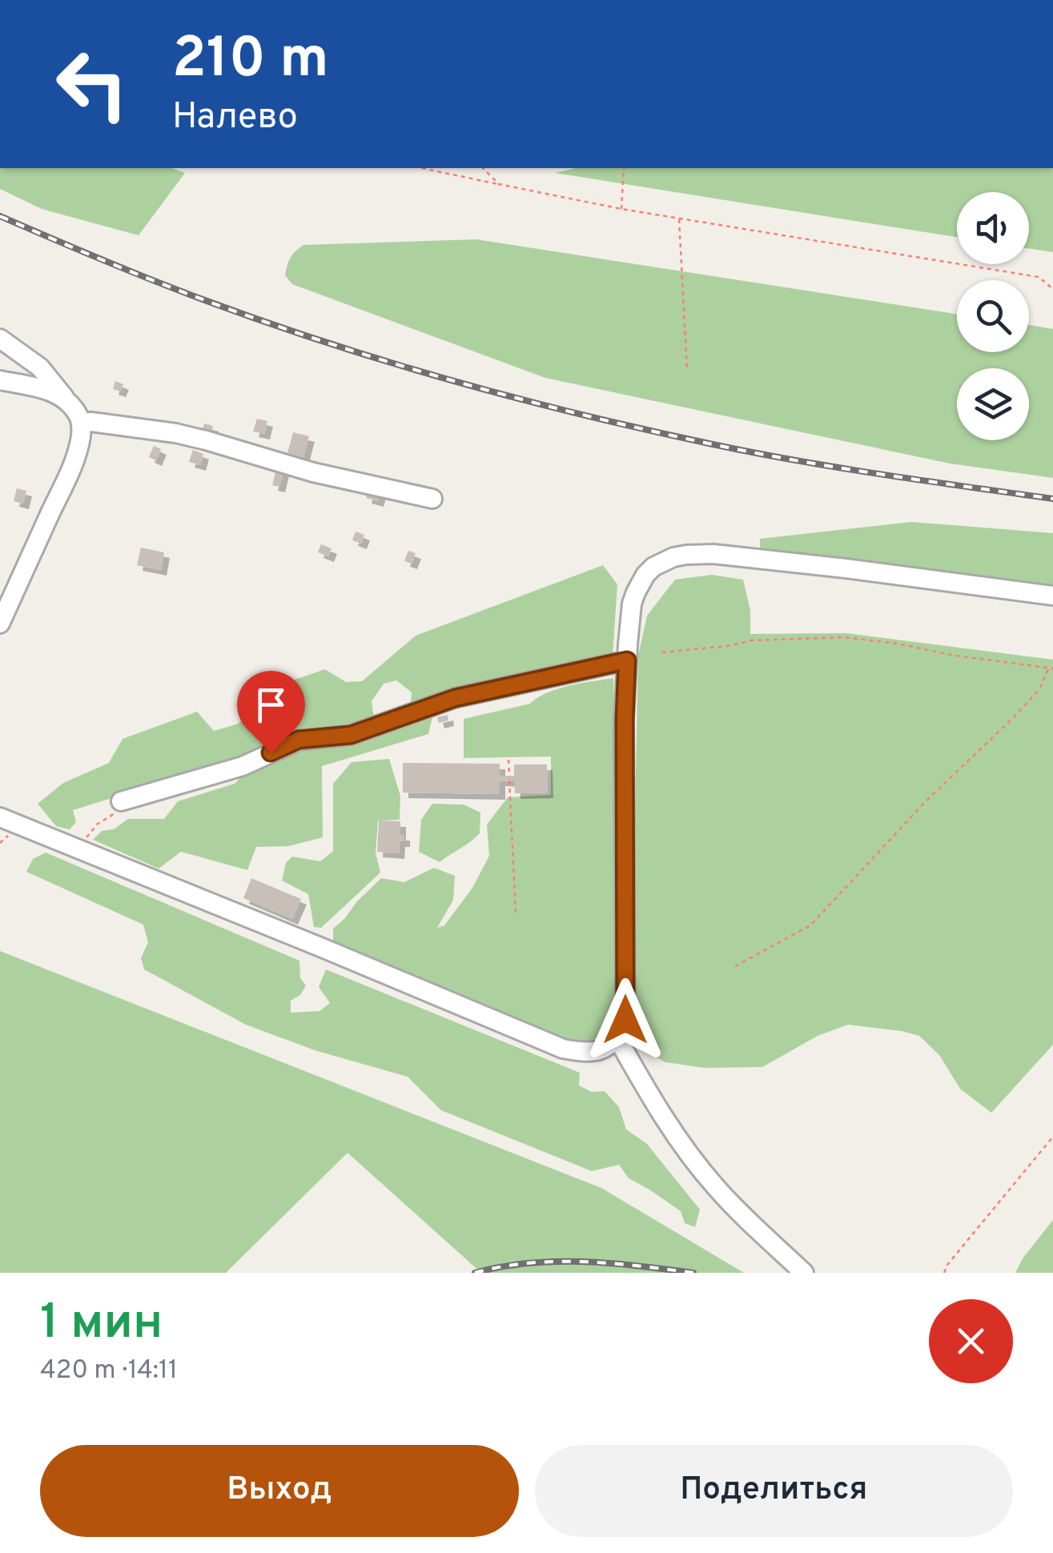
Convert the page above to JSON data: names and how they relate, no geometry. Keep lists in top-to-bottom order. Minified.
{"page":{"turn":["210 m","Налево"],"heading":["1 мин","420 m · 14:11"],"buttons":["Выход","Поделиться"]}}
